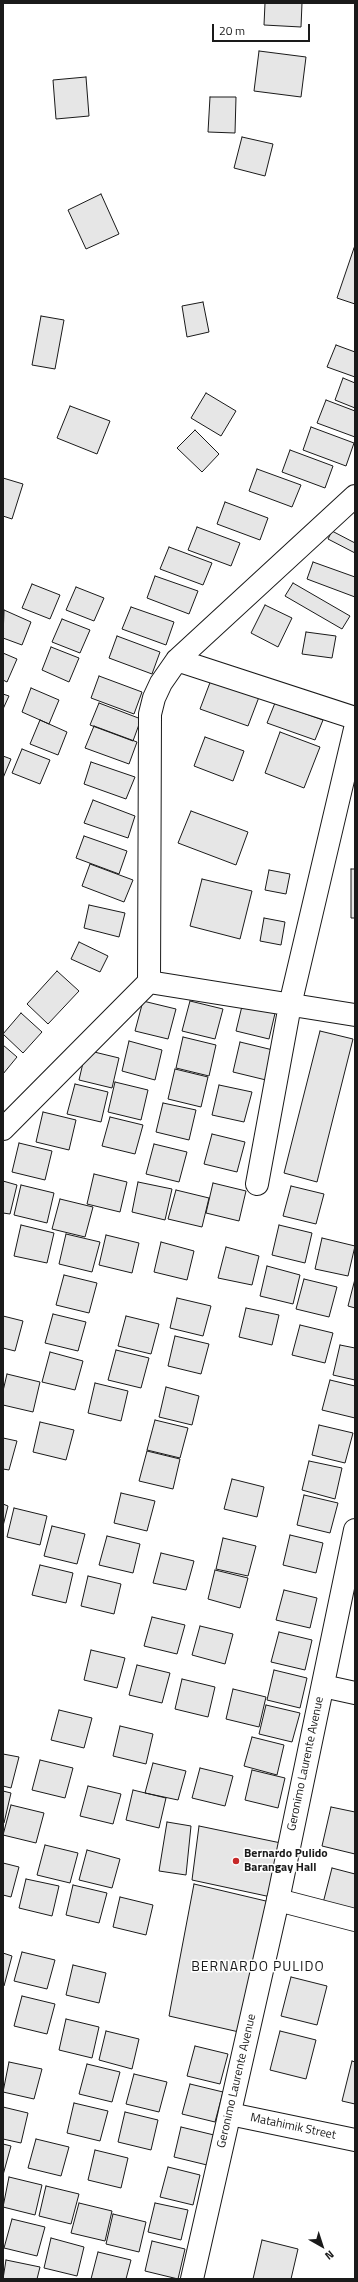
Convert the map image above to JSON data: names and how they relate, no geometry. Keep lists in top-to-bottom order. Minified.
{"streets":{"street":["Geronimo Laurente Avenue","Matahimik Street"]},"crossings":[["Geronimo Laurente Avenue","Matahimik Street"]],"districts":["BERNARDO PULIDO"],"places":["Bernardo Pulido Barangay Hall"],"scale_bar":"20 m","north":"bottom right"}
